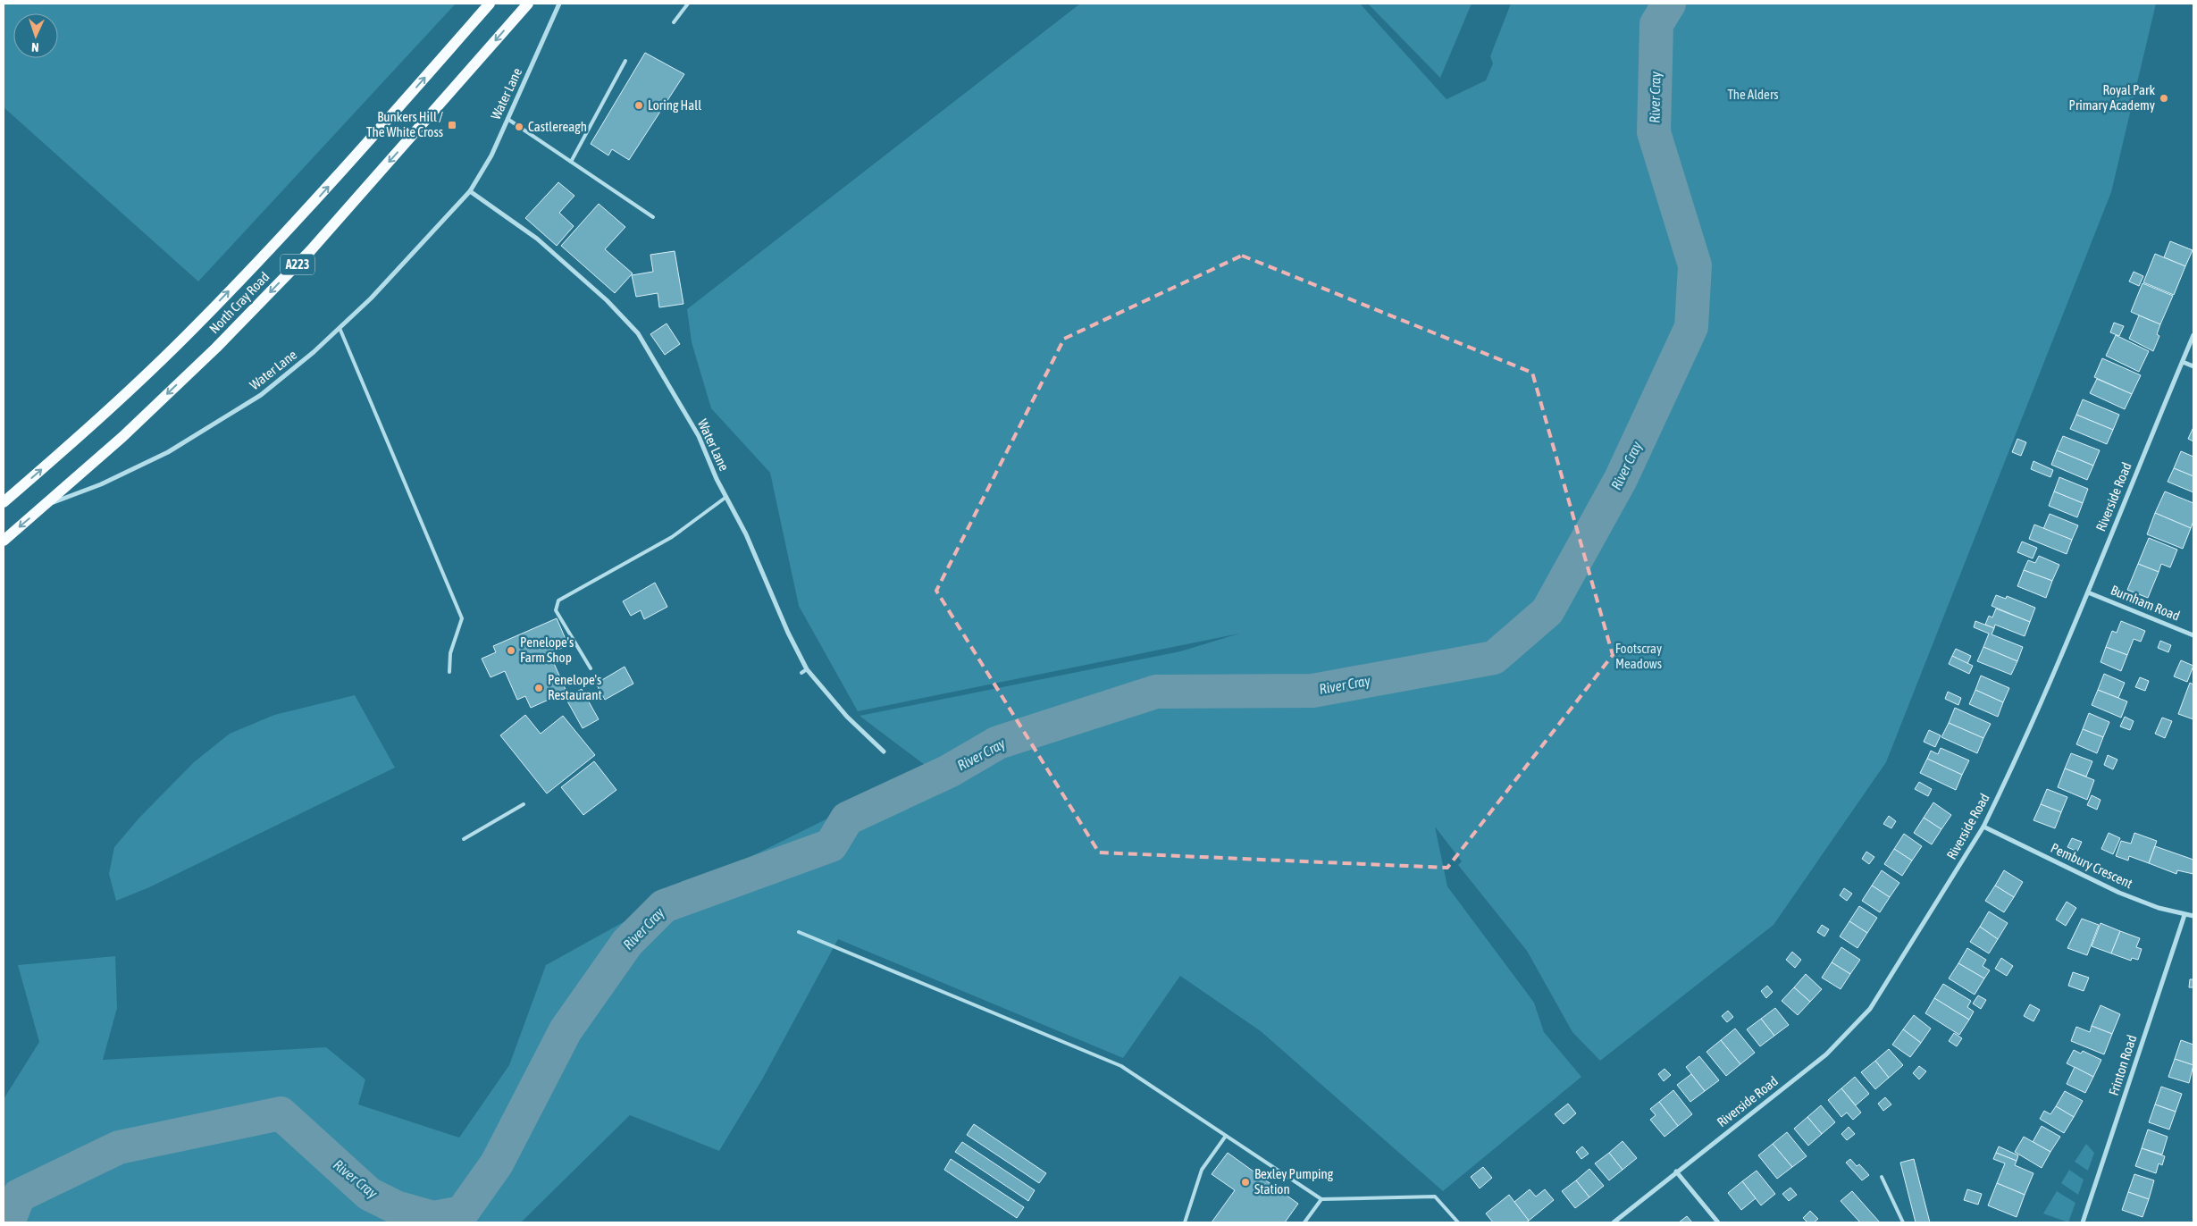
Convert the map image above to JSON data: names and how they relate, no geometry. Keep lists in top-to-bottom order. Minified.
{"streets":{"main road":["A223","North Cray Road"],"street":["Water Lane","Riverside Road","Burnham Road","Pembury Crescent","Frinton Road"]},"crossings":[["Water Lane","North Cray Road"],["Riverside Road","Burnham Road"],["Riverside Road","Pembury Crescent"],["Pembury Crescent","Frinton Road"]],"water":["River Cray"],"parks":["The Alders","Footscray Meadows"],"places":{"other":["Royal Park Primary Academy","Loring Hall","Castlereagh","Penelope's Farm Shop","Penelope's Restaurant","Bexley Pumping Station"],"transit":["Bunkers Hill / The White Cross"]},"north":"bottom"}
